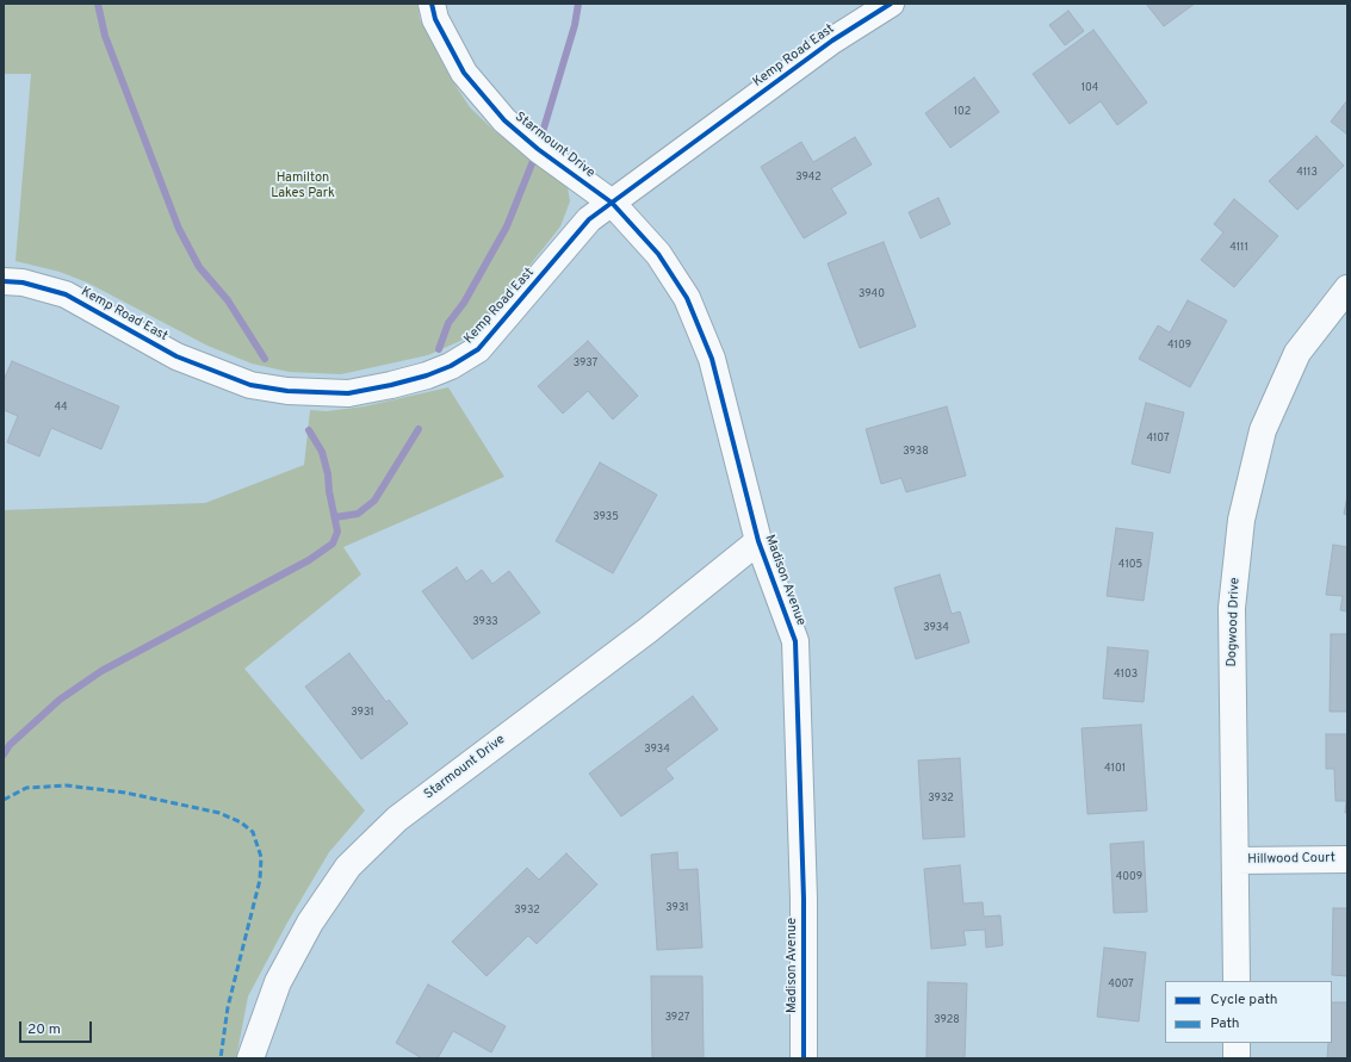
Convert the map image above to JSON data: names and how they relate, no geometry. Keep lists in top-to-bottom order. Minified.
{"streets":{"street":["Kemp Road East","Starmount Drive","Madison Avenue","Dogwood Drive","Hillwood Court"]},"crossings":[["Kemp Road East","Starmount Drive"],["Kemp Road East","Madison Avenue"],["Starmount Drive","Madison Avenue"],["Dogwood Drive","Hillwood Court"]],"parks":["Hamilton Lakes Park"],"house_numbers":["104","102","4113","3942","4111","3940","4109","3937","44","4107","3938","3935","4105","3933","3934","4103","3931","3934","4101","3932","4009","3931","3932","4007","3927","3928"],"legend":["Cycle path","Path"],"scale_bar":"20 m"}
